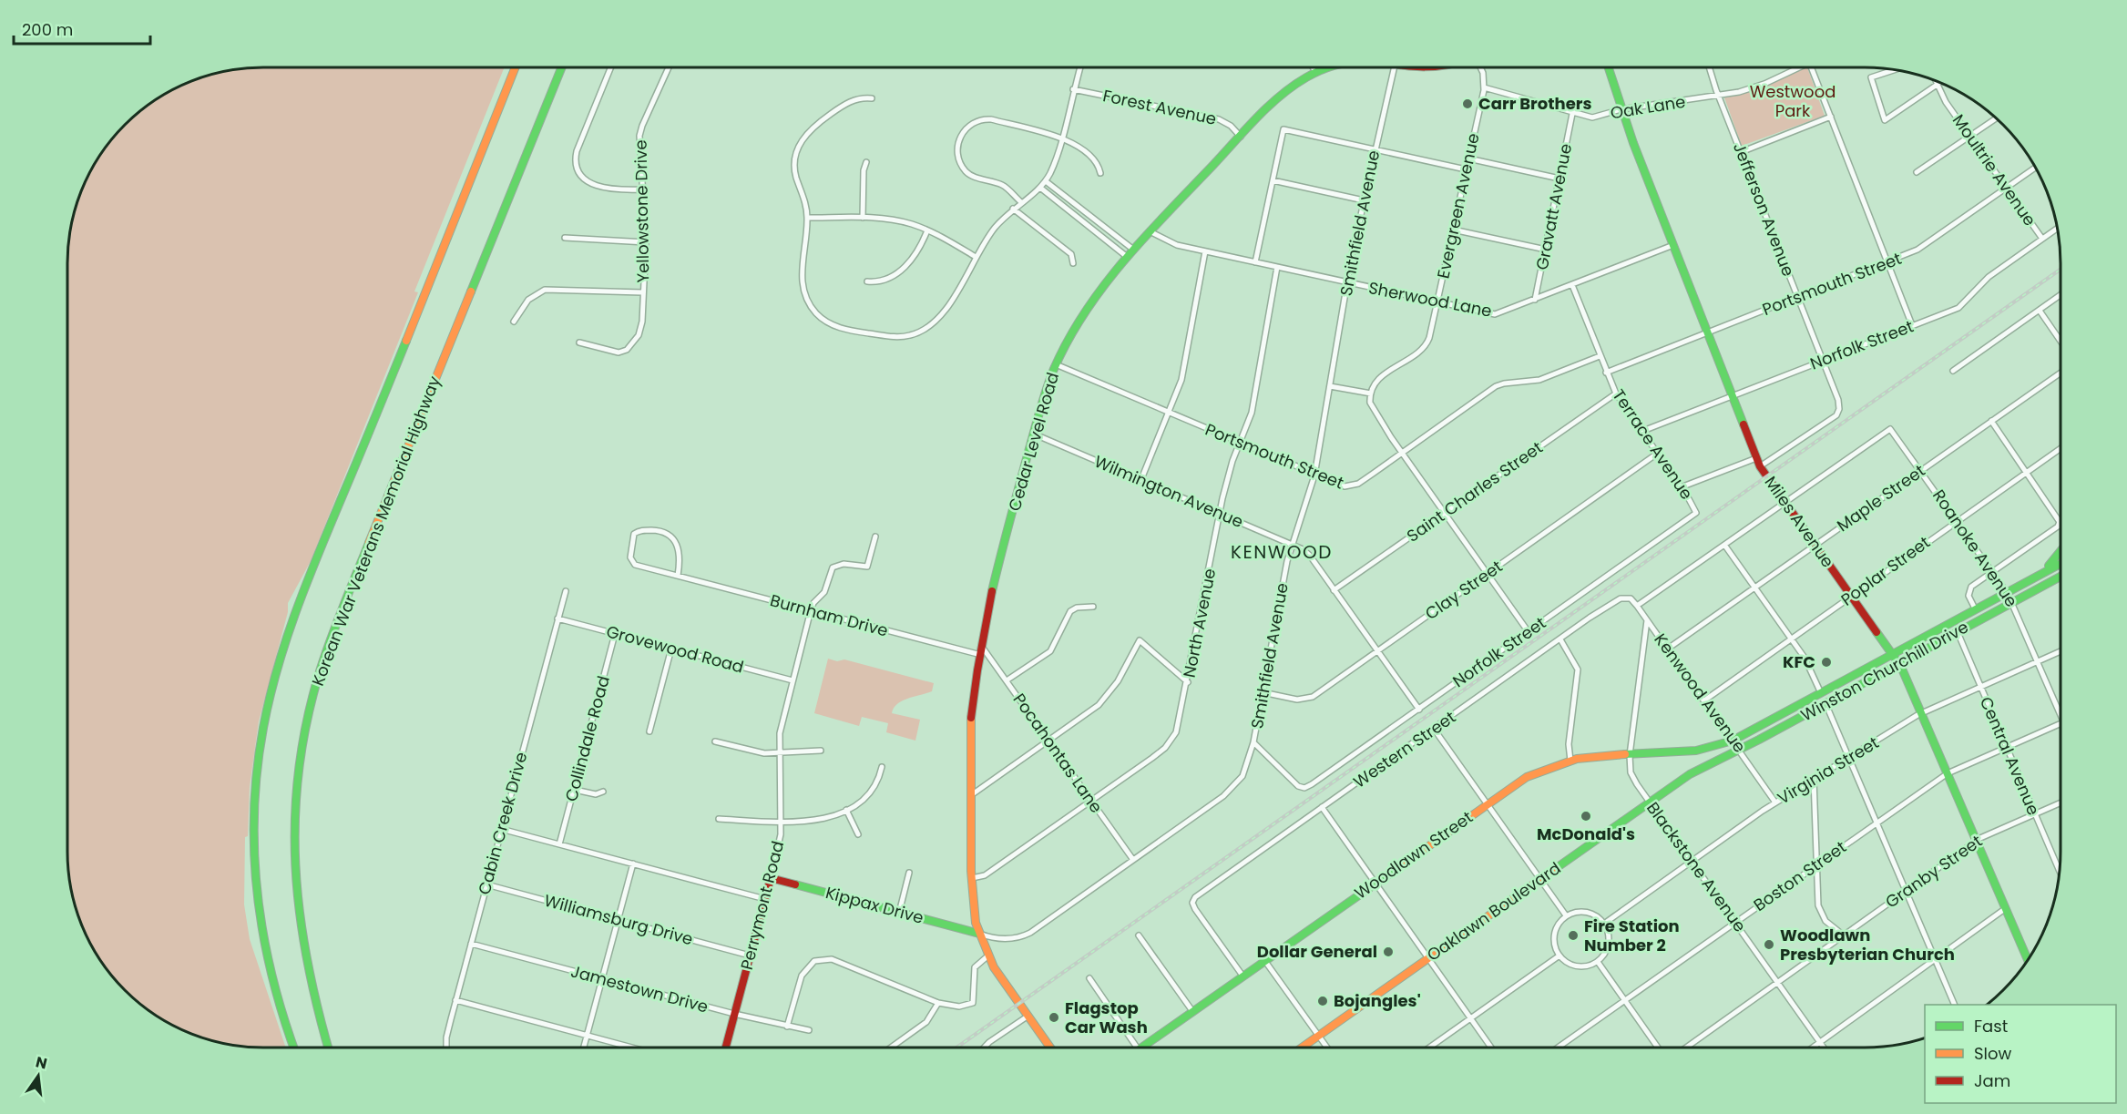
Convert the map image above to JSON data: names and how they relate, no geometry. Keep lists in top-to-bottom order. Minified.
{"streets":{"main road":["Cedar Level Road","Miles Avenue","Korean War Veterans Memorial Highway","Winston Churchill Drive","Woodlawn Street","Perrymont Road","Kippax Drive","Oaklawn Boulevard"],"street":["Forest Avenue","Oak Lane","Moultrie Avenue","Evergreen Avenue","Gravatt Avenue","Jefferson Avenue","Yellowstone Drive","Smithfield Avenue","Portsmouth Street","Sherwood Lane","Norfolk Street","Terrace Avenue","Wilmington Avenue","Saint Charles Street","Maple Street","Roanoke Avenue","Poplar Street","Clay Street","Burnham Drive","North Avenue","Grovewood Road","Kenwood Avenue","Collindale Road","Western Street","Pocahontas Lane","Central Avenue","Virginia Street","Cabin Creek Drive","Blackstone Avenue","Granby Street","Boston Street","Williamsburg Drive","Jamestown Drive"]},"crossings":[["Forest Avenue","Cedar Level Road"],["Oak Lane","Evergreen Avenue"],["Oak Lane","Gravatt Avenue"],["Oak Lane","Jefferson Avenue"],["Oak Lane","Miles Avenue"],["Moultrie Avenue","Portsmouth Street"],["Moultrie Avenue","Norfolk Street"],["Evergreen Avenue","Sherwood Lane"],["Gravatt Avenue","Sherwood Lane"],["Jefferson Avenue","Portsmouth Street"],["Jefferson Avenue","Norfolk Street"],["Jefferson Avenue","Miles Avenue"],["Smithfield Avenue","Portsmouth Street"],["Smithfield Avenue","Sherwood Lane"],["Smithfield Avenue","Norfolk Street"],["Smithfield Avenue","Cedar Level Road"],["Smithfield Avenue","Wilmington Avenue"],["Smithfield Avenue","Clay Street"],["Smithfield Avenue","Pocahontas Lane"],["Smithfield Avenue","Kippax Drive"],["Portsmouth Street","Cedar Level Road"],["Portsmouth Street","Terrace Avenue"],["Portsmouth Street","Miles Avenue"],["Portsmouth Street","North Avenue"],["Sherwood Lane","Cedar Level Road"],["Sherwood Lane","Terrace Avenue"],["Sherwood Lane","Miles Avenue"],["Sherwood Lane","North Avenue"],["Norfolk Street","Terrace Avenue"],["Norfolk Street","Wilmington Avenue"],["Norfolk Street","Miles Avenue"],["Cedar Level Road","Wilmington Avenue"],["Cedar Level Road","Burnham Drive"],["Cedar Level Road","North Avenue"],["Cedar Level Road","Pocahontas Lane"],["Cedar Level Road","Kippax Drive"],["Terrace Avenue","Saint Charles Street"],["Terrace Avenue","Clay Street"],["Wilmington Avenue","Saint Charles Street"],["Wilmington Avenue","Clay Street"],["Wilmington Avenue","North Avenue"],["Maple Street","Miles Avenue"],["Maple Street","Roanoke Avenue"],["Maple Street","Kenwood Avenue"],["Miles Avenue","Roanoke Avenue"],["Miles Avenue","Poplar Street"],["Miles Avenue","Winston Churchill Drive"],["Miles Avenue","Virginia Street"],["Miles Avenue","Granby Street"],["Miles Avenue","Boston Street"],["Roanoke Avenue","Poplar Street"],["Roanoke Avenue","Winston Churchill Drive"],["Roanoke Avenue","Virginia Street"],["Poplar Street","Kenwood Avenue"],["Burnham Drive","Pocahontas Lane"],["Burnham Drive","Perrymont Road"],["North Avenue","Pocahontas Lane"],["Grovewood Road","Collindale Road"],["Grovewood Road","Cabin Creek Drive"],["Grovewood Road","Perrymont Road"],["Winston Churchill Drive","Kenwood Avenue"],["Winston Churchill Drive","Central Avenue"],["Winston Churchill Drive","Oaklawn Boulevard"],["Kenwood Avenue","Western Street"],["Kenwood Avenue","Virginia Street"],["Kenwood Avenue","Woodlawn Street"],["Western Street","Woodlawn Street"],["Central Avenue","Virginia Street"],["Central Avenue","Granby Street"],["Central Avenue","Boston Street"],["Virginia Street","Blackstone Avenue"],["Cabin Creek Drive","Williamsburg Drive"],["Cabin Creek Drive","Jamestown Drive"],["Woodlawn Street","Blackstone Avenue"],["Blackstone Avenue","Granby Street"],["Blackstone Avenue","Boston Street"],["Blackstone Avenue","Oaklawn Boulevard"],["Perrymont Road","Kippax Drive"],["Perrymont Road","Williamsburg Drive"],["Perrymont Road","Jamestown Drive"]],"districts":["KENWOOD"],"parks":["Westwood Park"],"places":["Carr Brothers","KFC","McDonald's","Fire Station Number 2","Woodlawn Presbyterian Church","Dollar General","Bojangles'","Flagstop Car Wash"],"legend":["Fast","Slow","Jam"],"scale_bar":"200 m","north":"top"}
